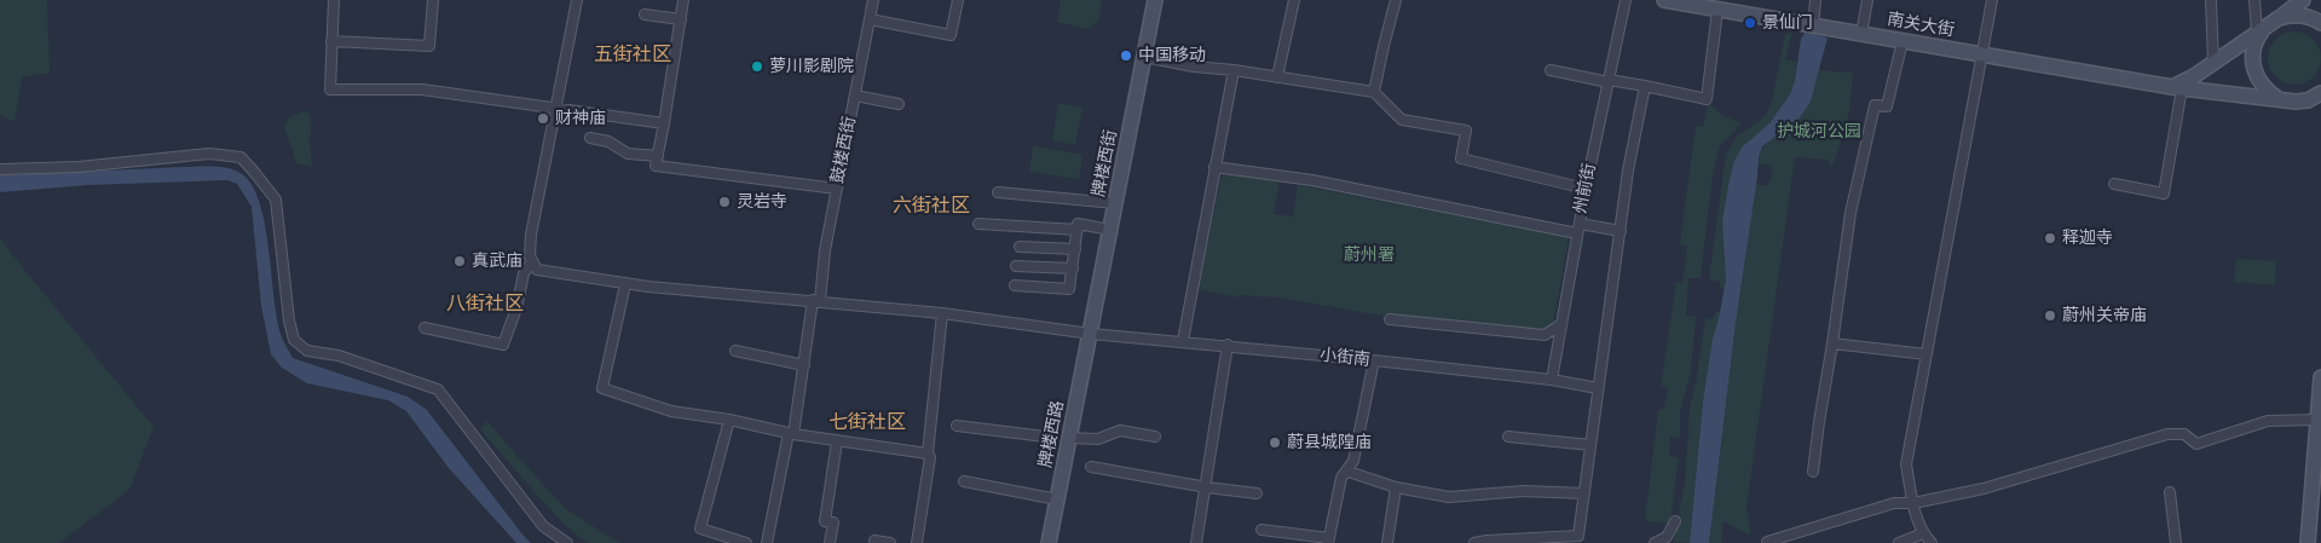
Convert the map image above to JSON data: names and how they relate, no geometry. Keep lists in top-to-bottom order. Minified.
{"streets":{"main road":["南关大街","牌楼西街","牌楼西路"],"street":["鼓楼西街","州前街","小街南"]},"crossings":[["鼓楼西街","小街南"],["牌楼西街","小街南"],["牌楼西街","牌楼西路"],["州前街","小街南"],["小街南","牌楼西路"]],"districts":["五街社区","六街社区","八街社区","七街社区"],"parks":["护城河公园","蔚州署"],"places":["景仙门","中国移动","萝川影剧院","财神庙","灵岩寺","释迦寺","真武庙","蔚州关帝庙","蔚县城隍庙"]}
